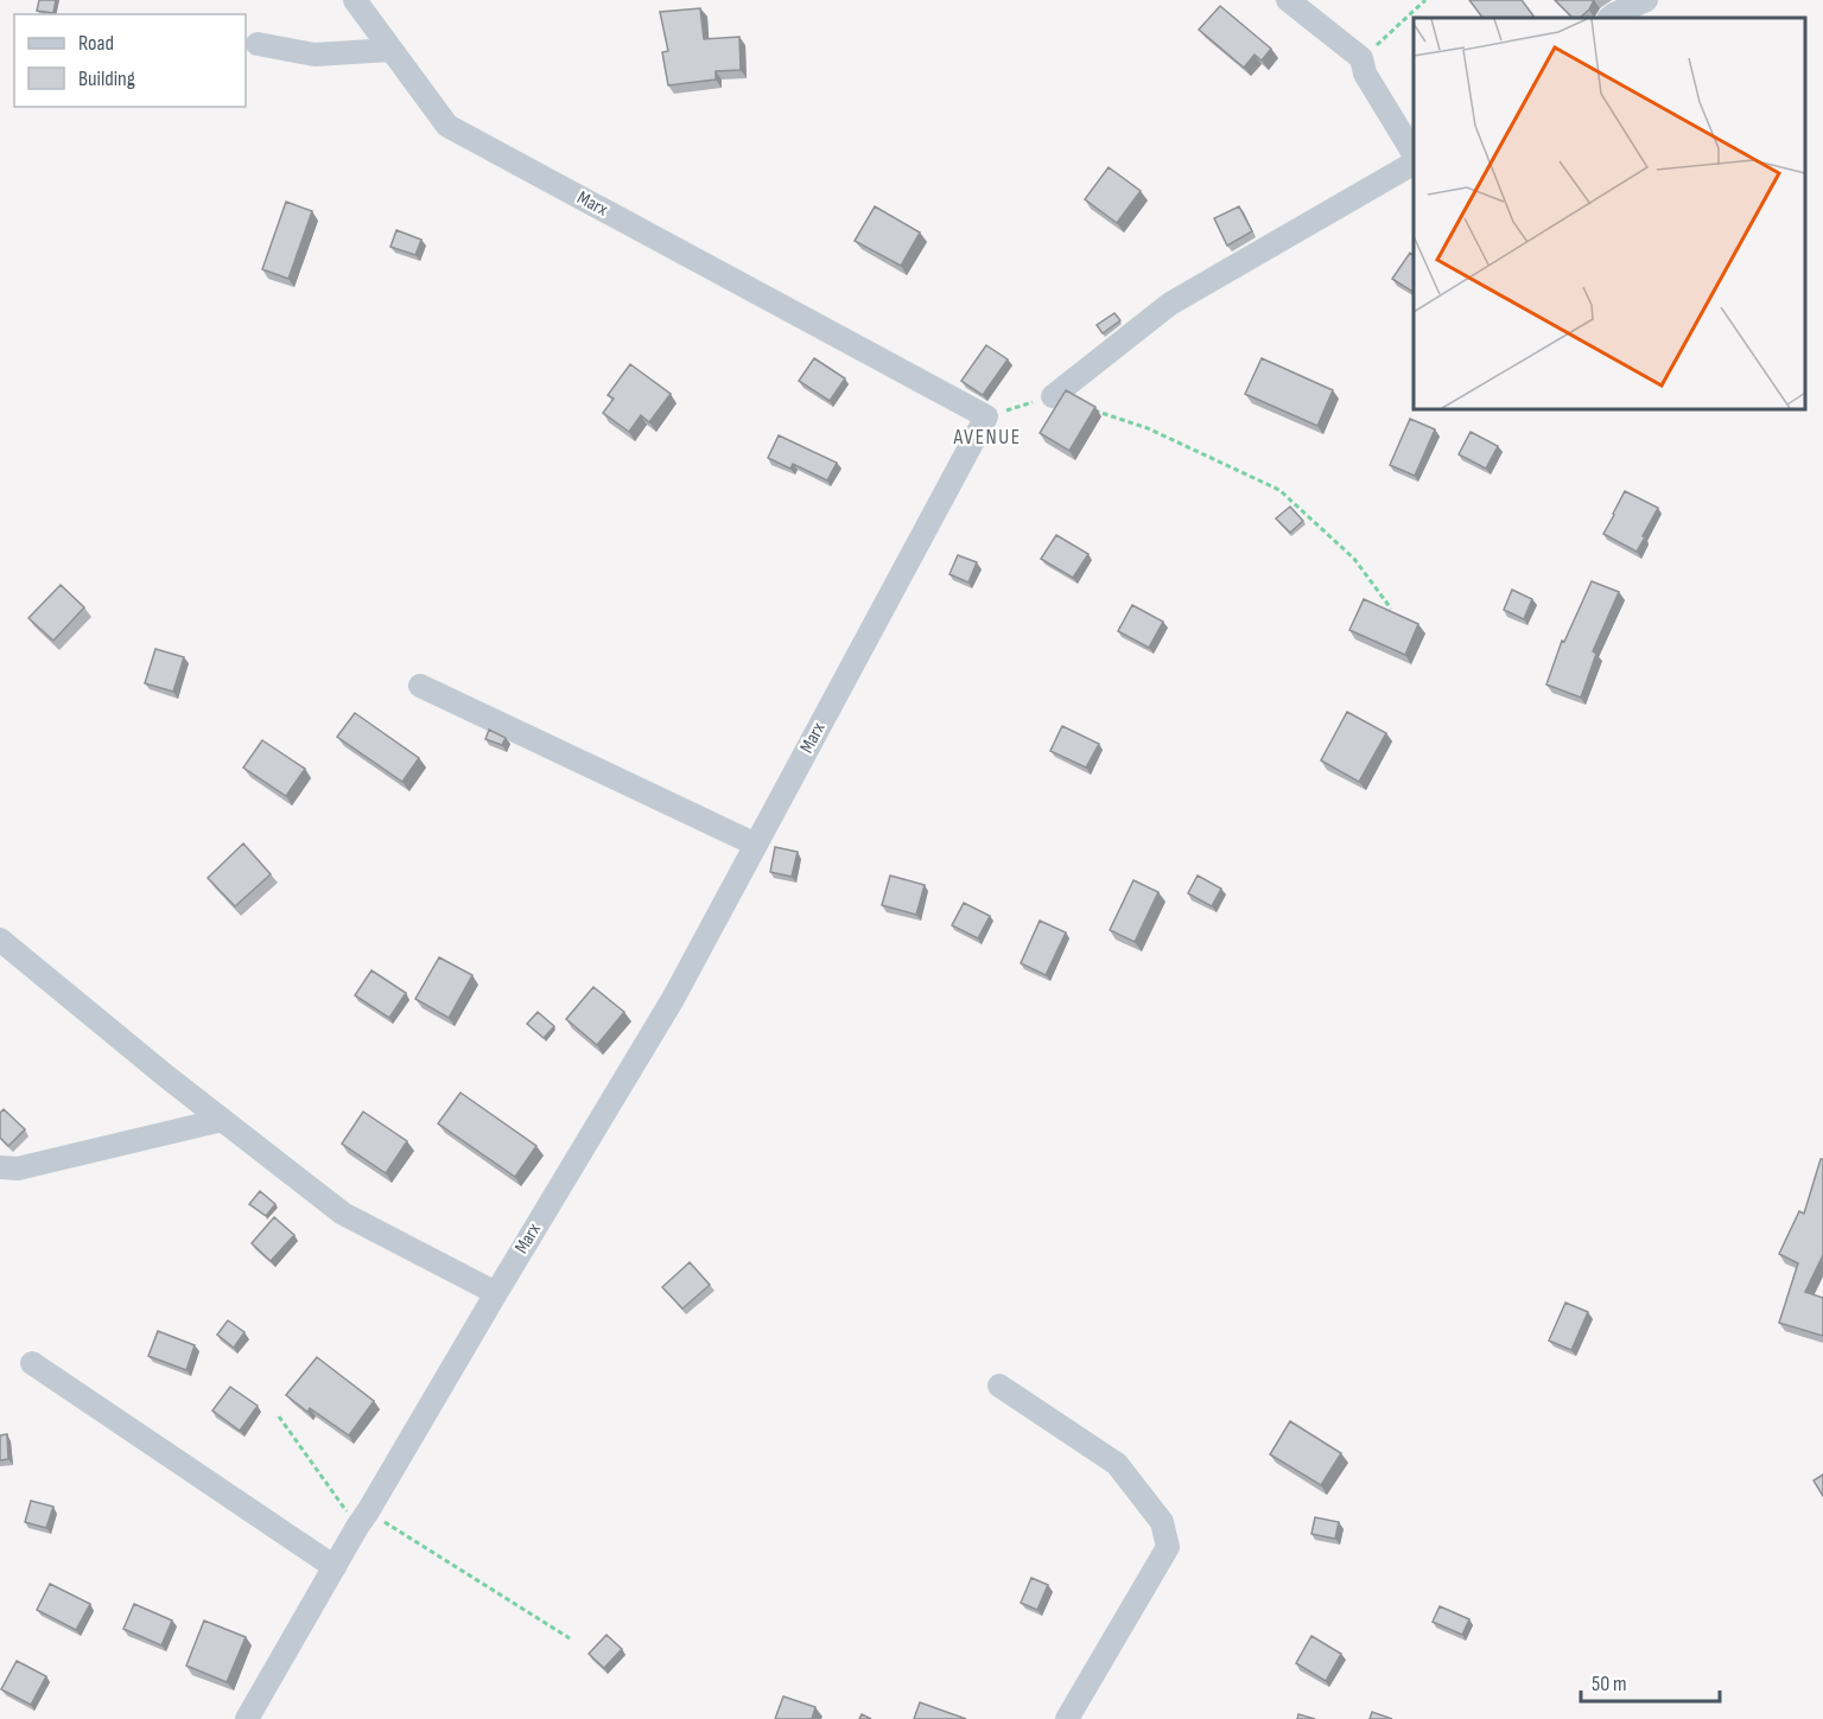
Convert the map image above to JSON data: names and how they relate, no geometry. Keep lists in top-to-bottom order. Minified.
{"streets":{"street":["Marx"]},"districts":["AVENUE"],"legend":["Road","Building"],"scale_bar":"50 m"}
